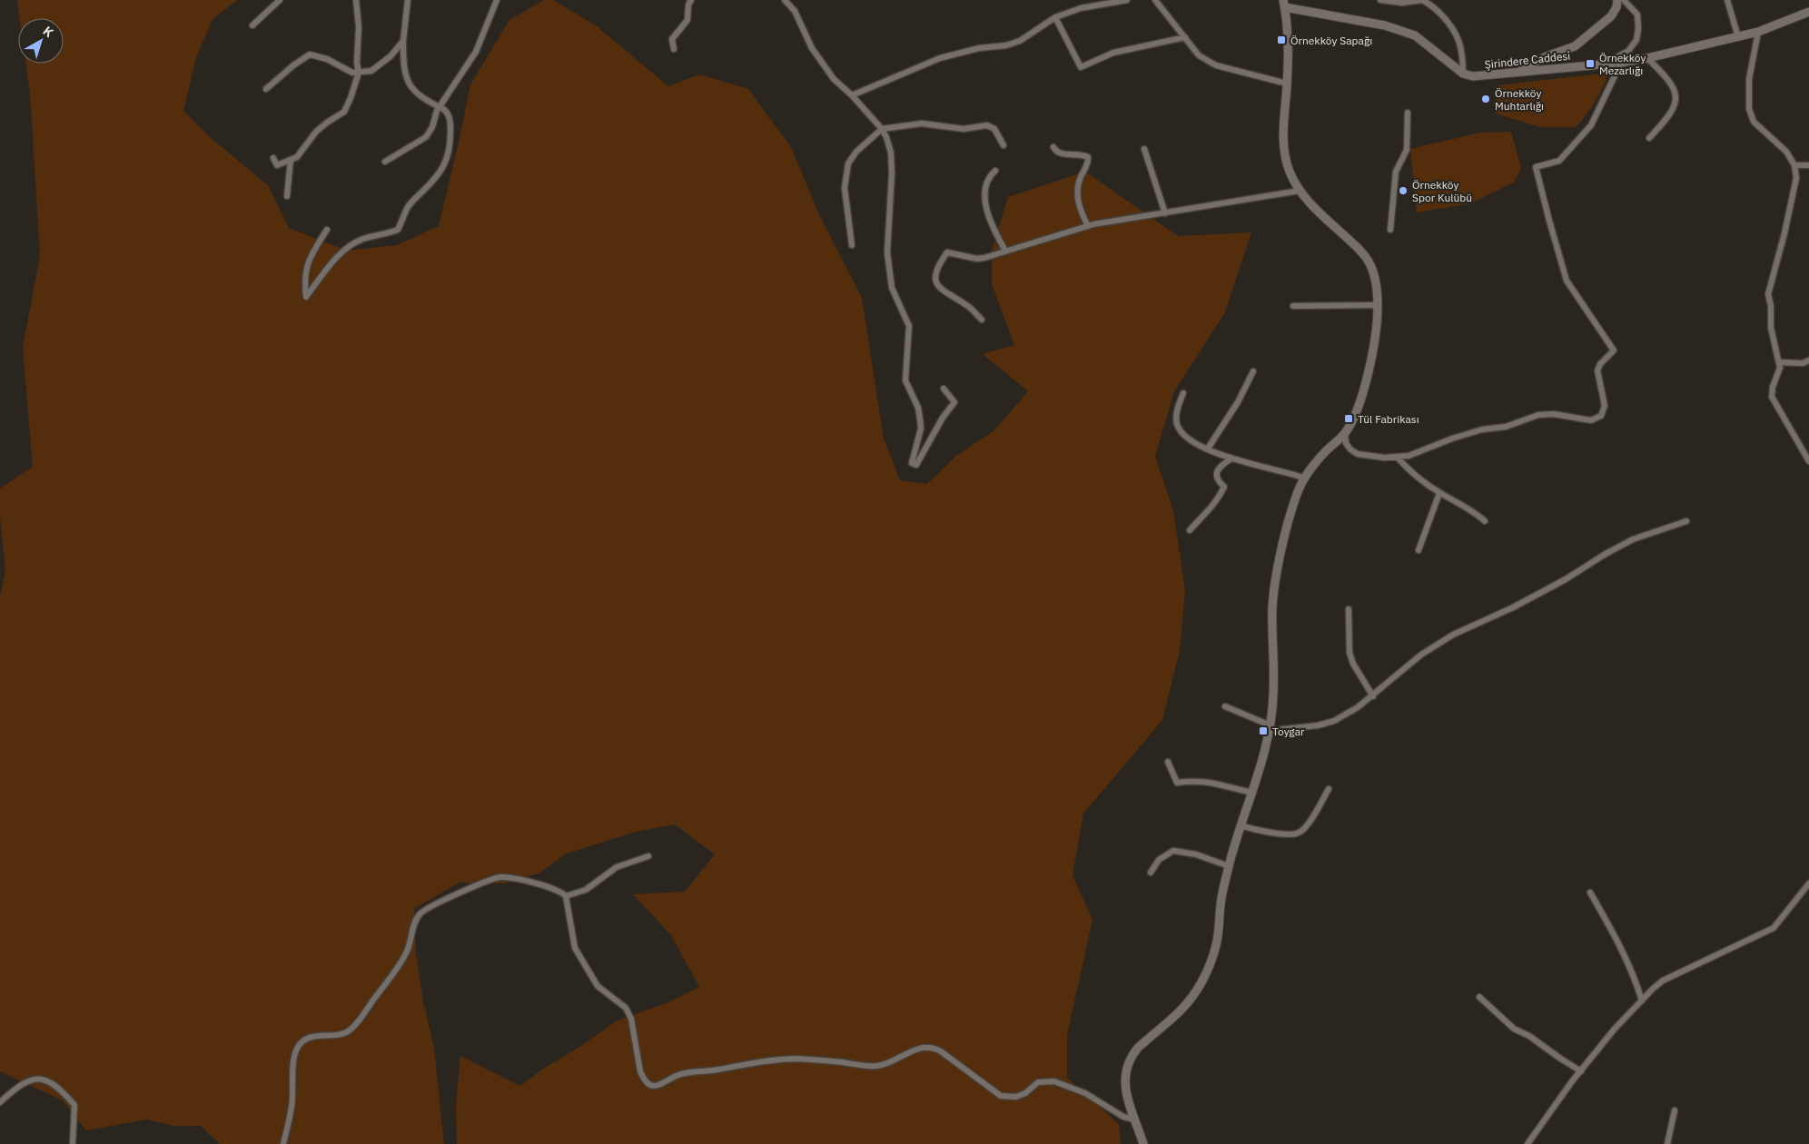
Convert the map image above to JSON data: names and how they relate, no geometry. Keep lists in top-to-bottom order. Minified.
{"streets":{"main road":["Şirindere Caddesi"]},"places":{"transit":["Örnekköy Sapağı","Örnekköy Mezarlığı","Tül Fabrikası","Toygar"],"other":["Örnekköy Muhtarlığı","Örnekköy Spor Kulübü"]},"north":"top right"}
